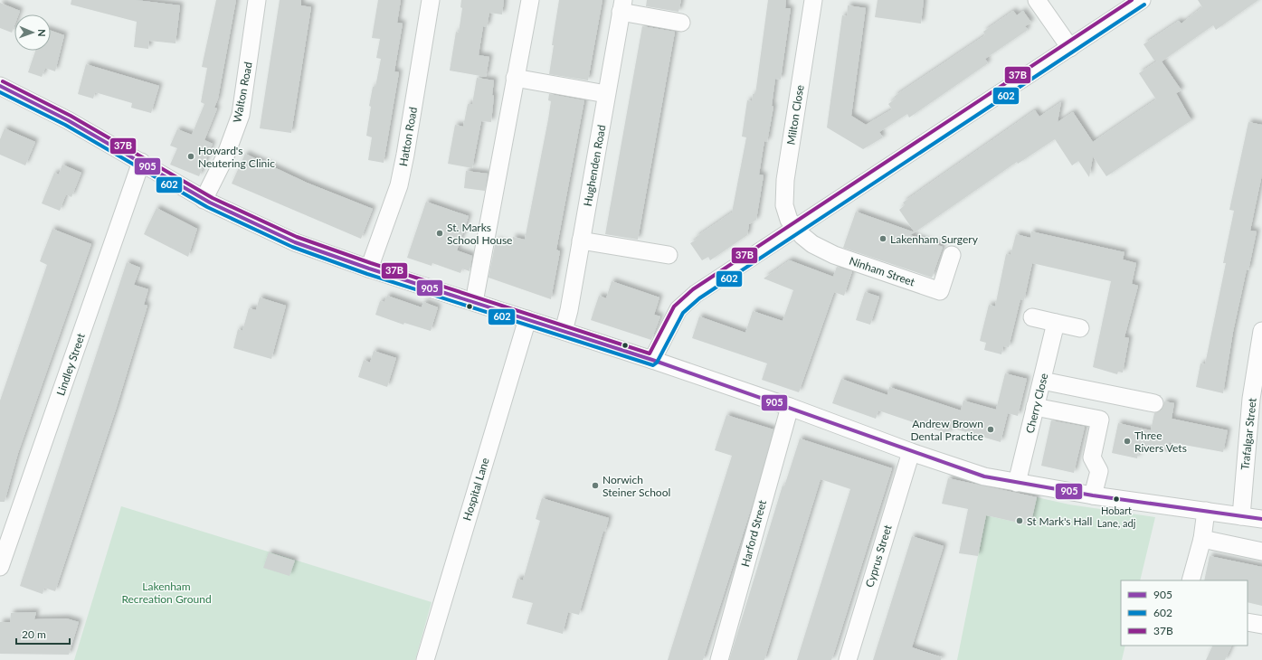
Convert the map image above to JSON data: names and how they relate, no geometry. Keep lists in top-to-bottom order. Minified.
{"streets":{"street":["Walton Road","Milton Close","Hatton Road","Hughenden Road","Ninham Street","Lindley Street","Cherry Close","Trafalgar Street","Hospital Lane","Harford Street","Cyprus Street"]},"crossings":[["Milton Close","Ninham Street"]],"parks":["Lakenham Recreation Ground"],"places":["Howard's Neutering Clinic","St. Marks School House","Lakenham Surgery","Andrew Brown Dental Practice","Three Rivers Vets","Norwich Steiner School","Hobart Lane, adj","St Mark's Hall"],"lines":["transit line 37B","transit line 602","transit line 905"],"legend":["905","602","37B"],"scale_bar":"20 m","north":"right"}
